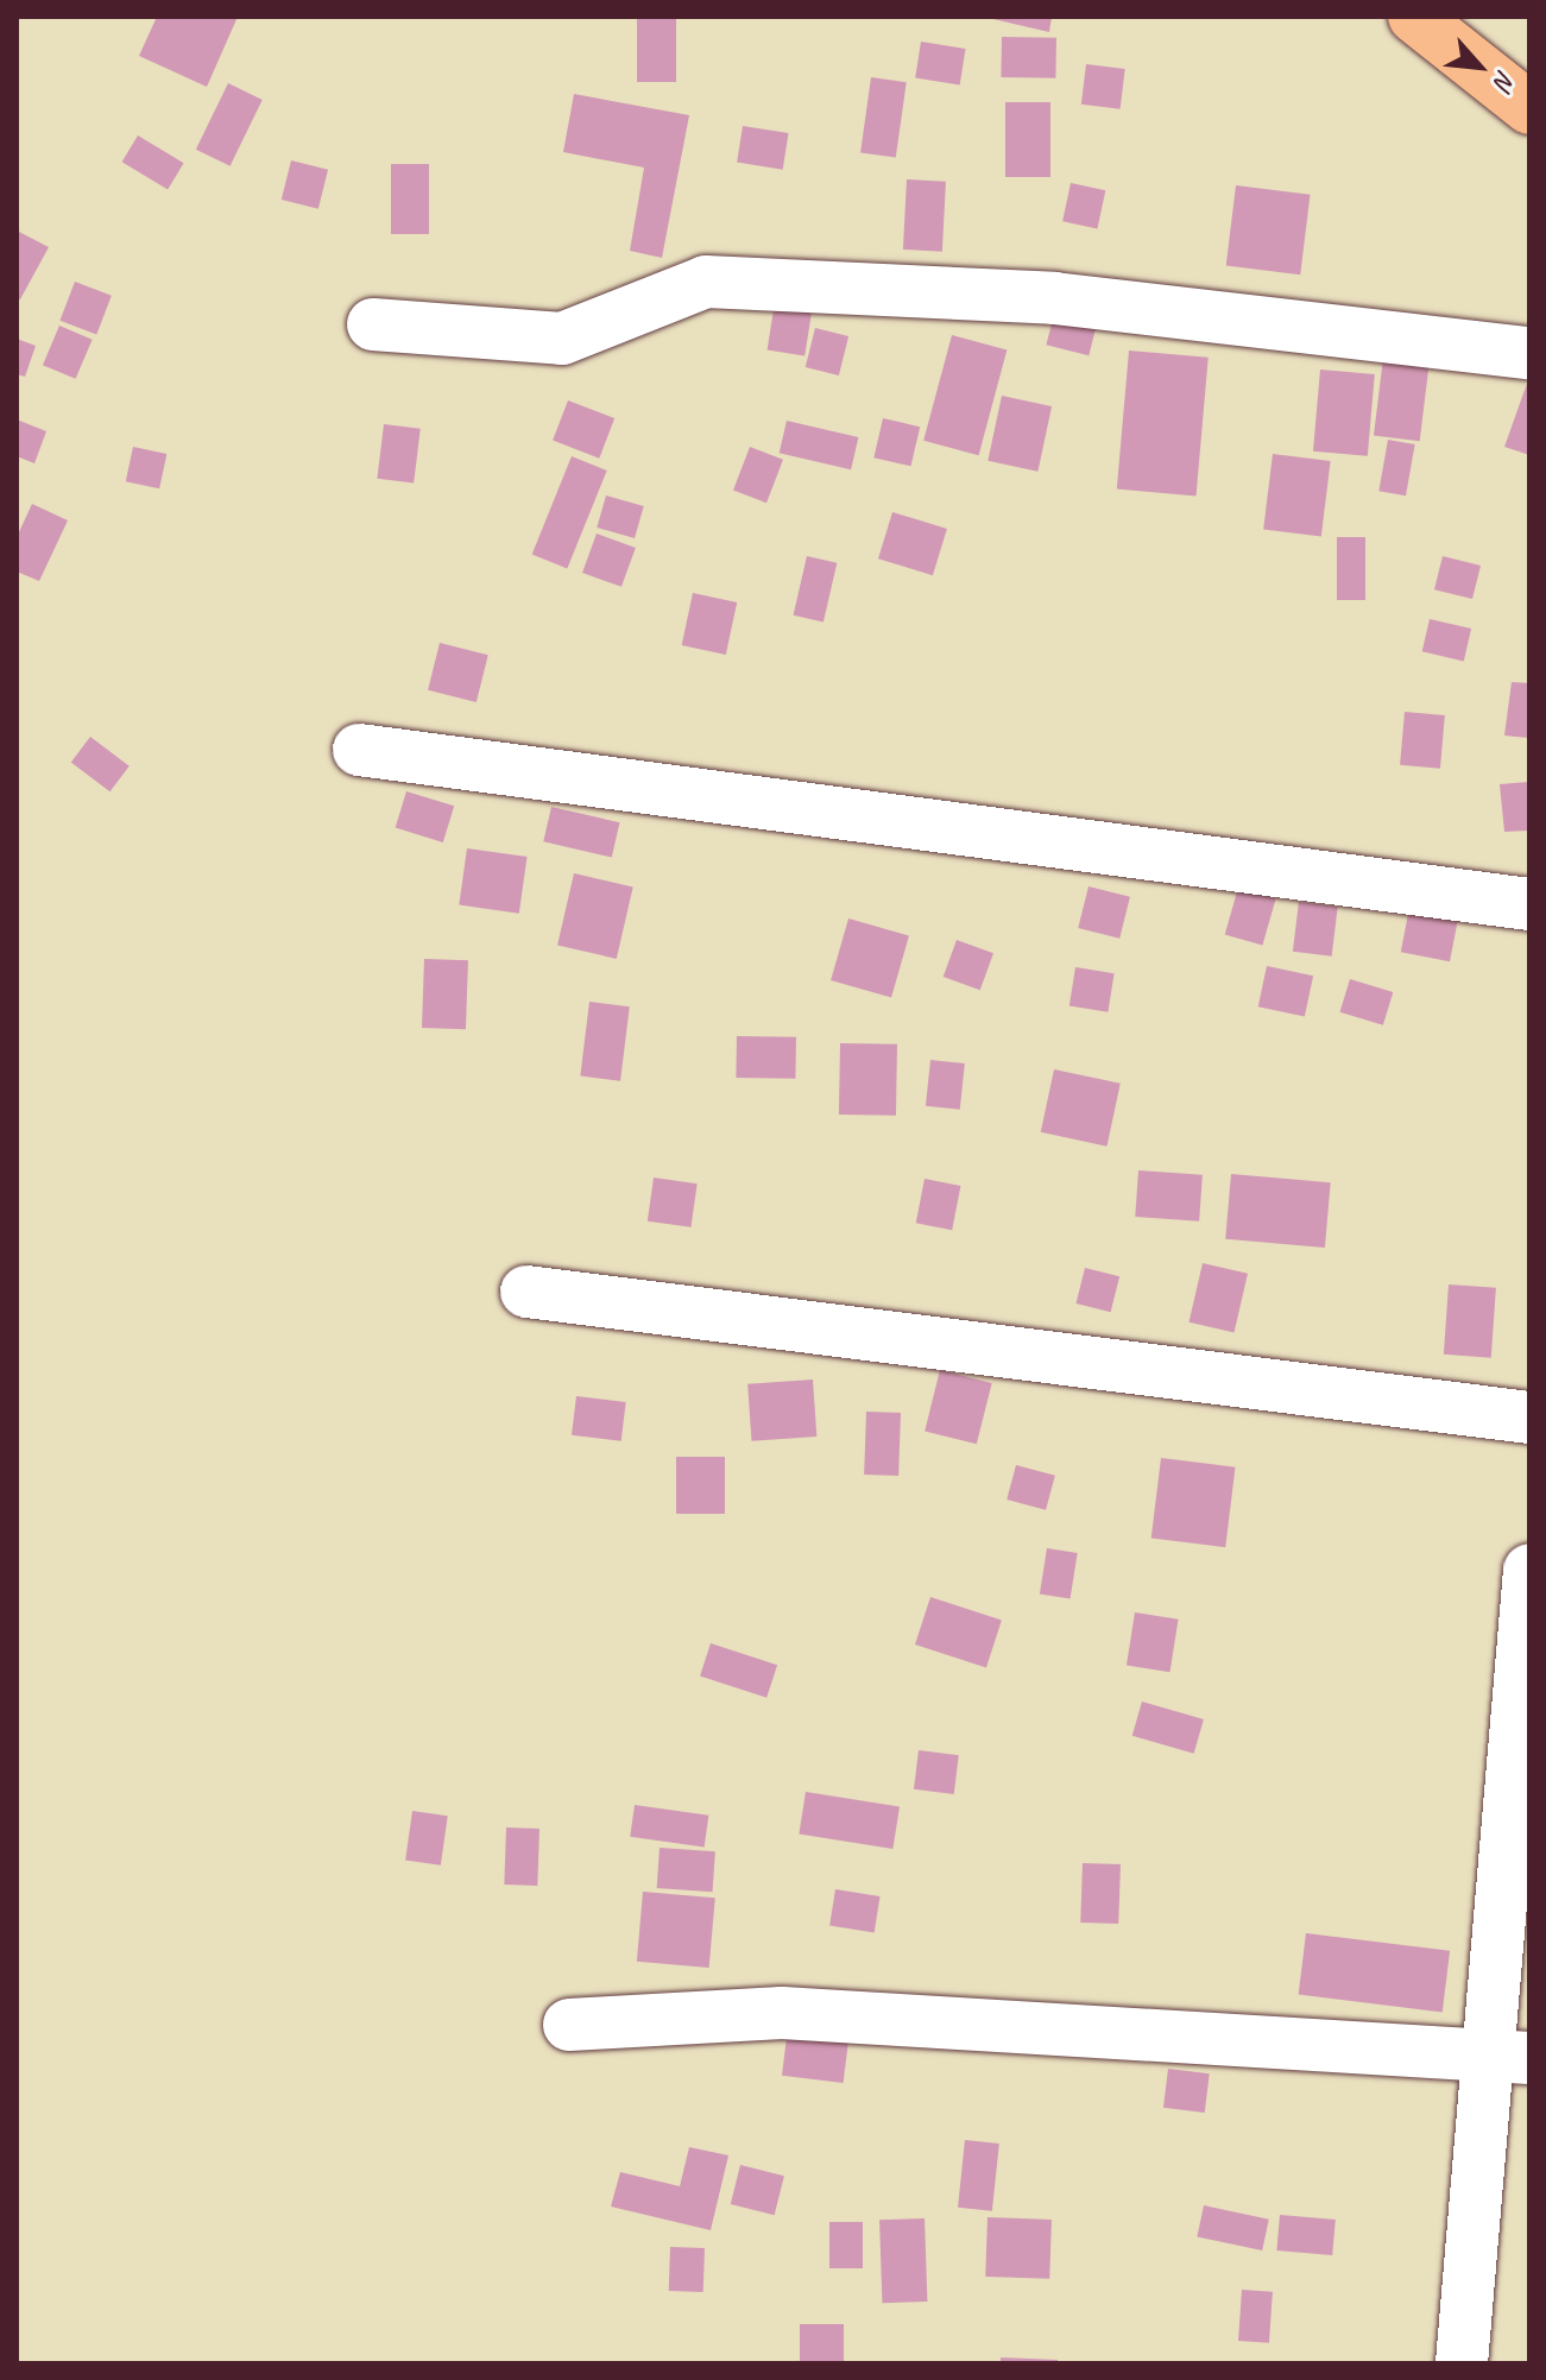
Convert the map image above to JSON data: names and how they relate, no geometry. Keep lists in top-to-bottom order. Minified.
{"north":"bottom right"}
